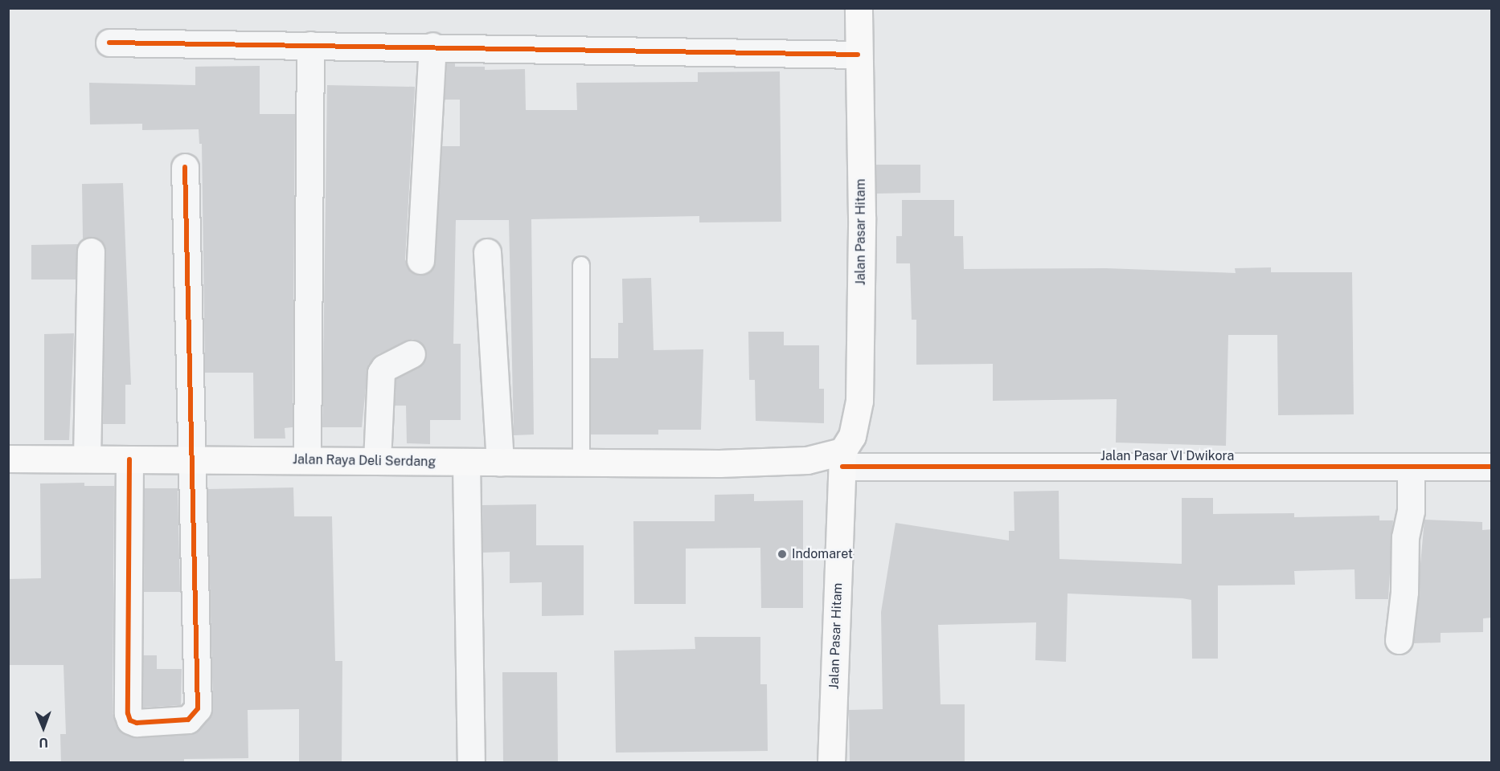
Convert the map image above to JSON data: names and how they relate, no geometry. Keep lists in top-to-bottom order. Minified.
{"streets":{"main road":["Jalan Pasar Hitam","Jalan Raya Deli Serdang"],"street":["Jalan Pasar VI Dwikora"]},"crossings":[["Jalan Pasar Hitam","Jalan Pasar VI Dwikora"],["Jalan Pasar Hitam","Jalan Raya Deli Serdang"],["Jalan Pasar VI Dwikora","Jalan Raya Deli Serdang"]],"places":["Indomaret"],"north":"bottom"}
